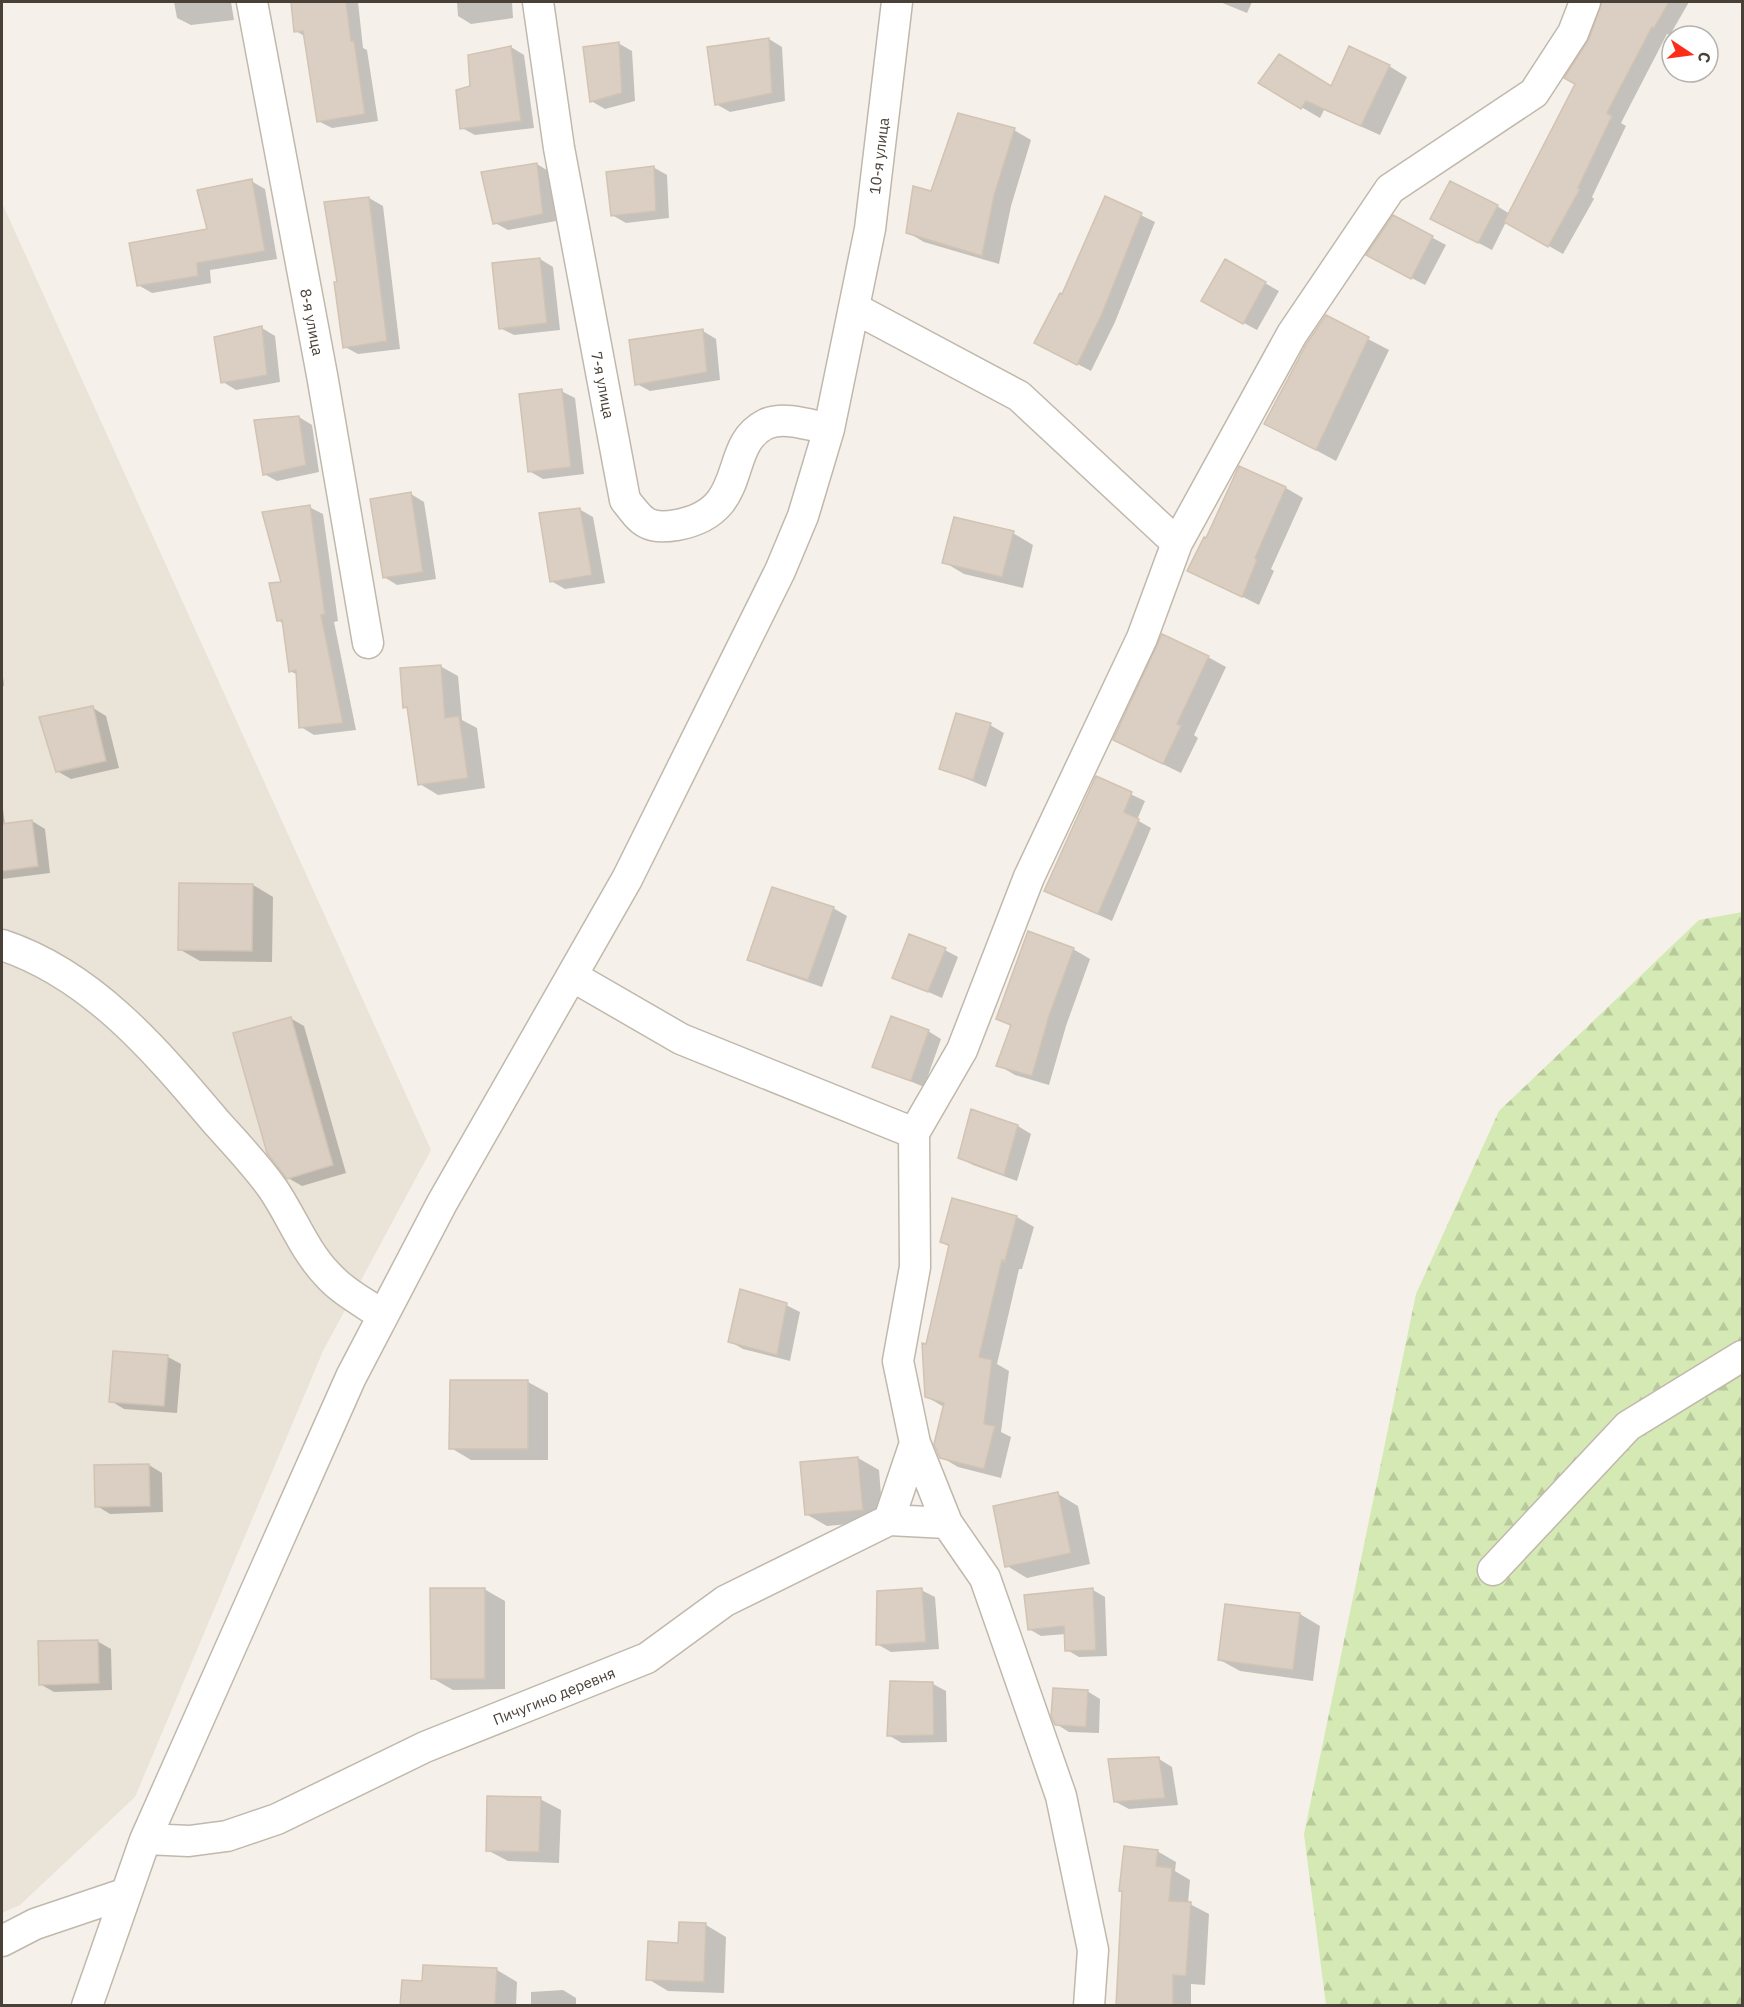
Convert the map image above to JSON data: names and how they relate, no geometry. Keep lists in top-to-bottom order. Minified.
{"streets":{"street":["10-я улица","8-я улица","7-я улица","Пичугино деревня"]},"crossings":[["10-я улица","7-я улица"],["10-я улица","Пичугино деревня"]],"north":"right"}
